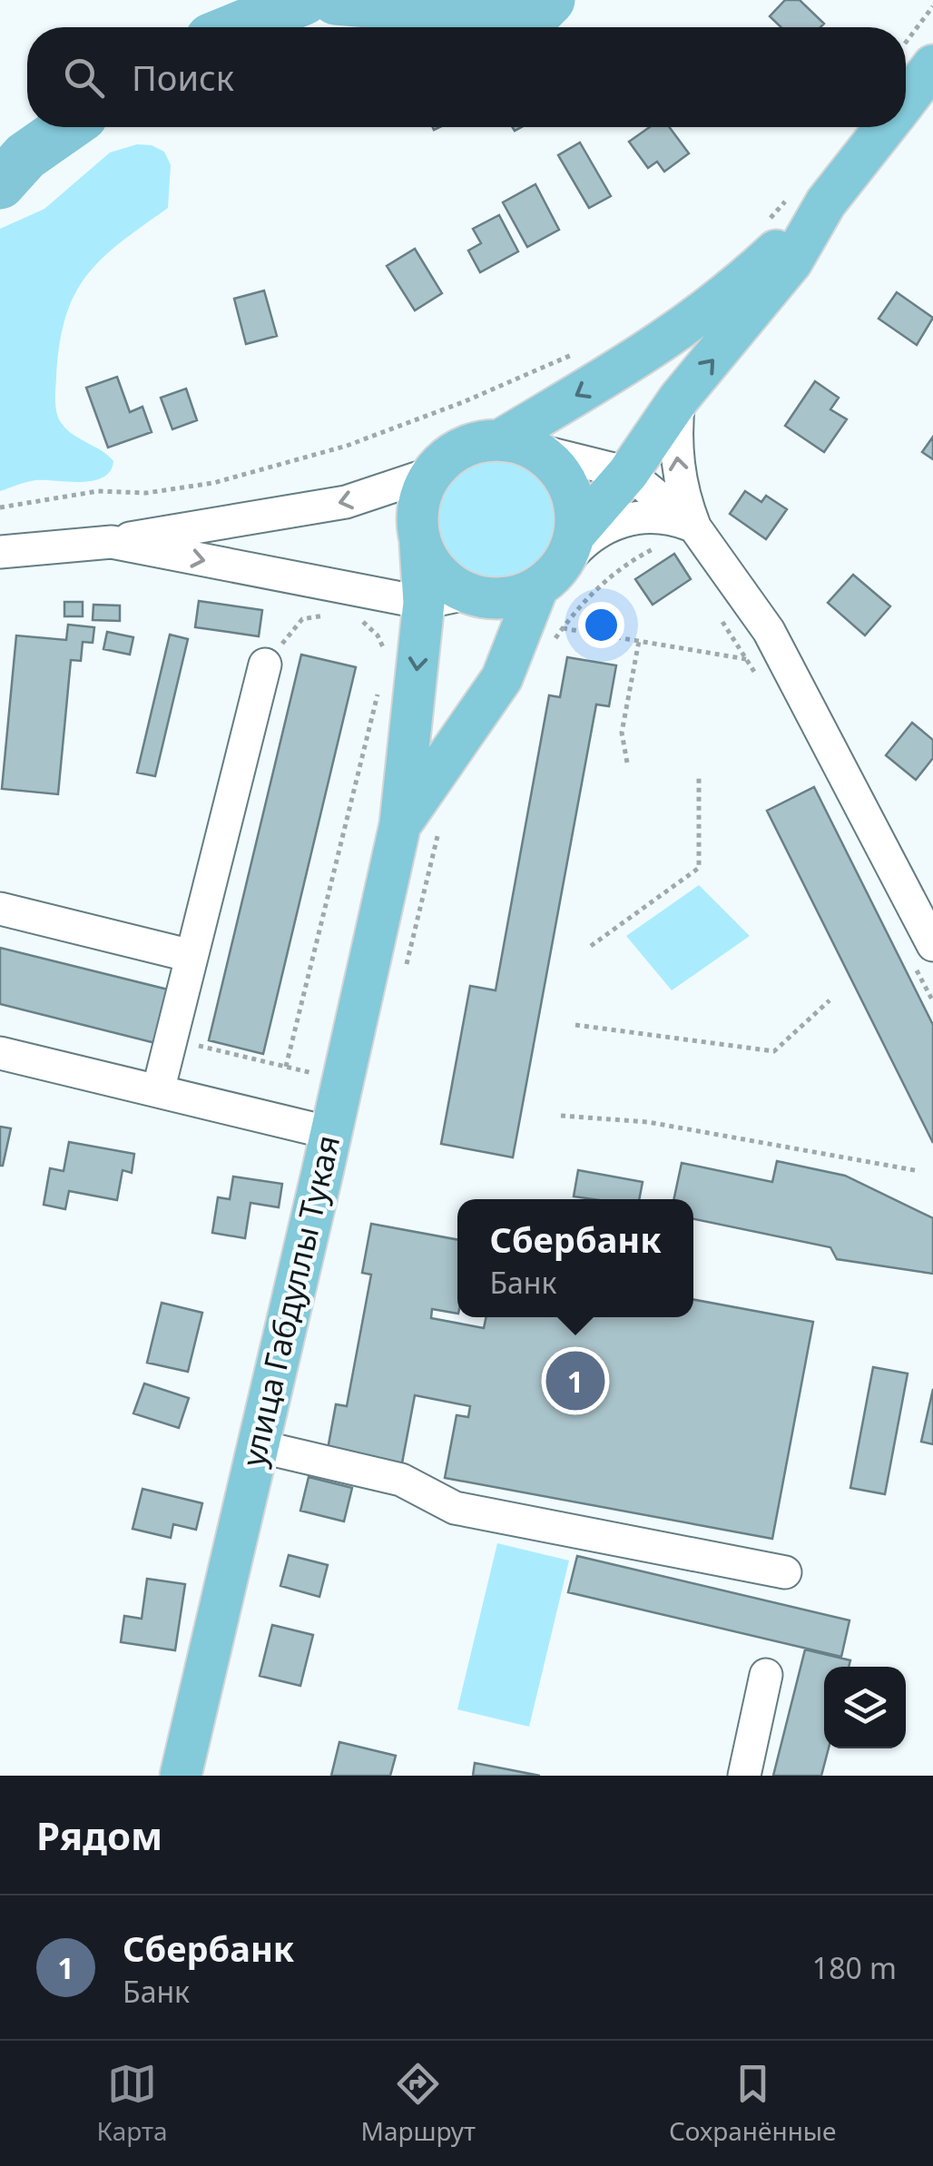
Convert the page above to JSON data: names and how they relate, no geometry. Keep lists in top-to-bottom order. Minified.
{"streets":{"main road":["улица Габдуллы Тукая"]},"page":{"search":"Поиск","popup":["Сбербанк","Банк"],"pins":"1","heading":"Рядом","list":[{"mark":"1","name":"Сбербанк","note":"Банк","value":"180 m"}],"nav":["Карта","Маршрут","Сохранённые"]}}
